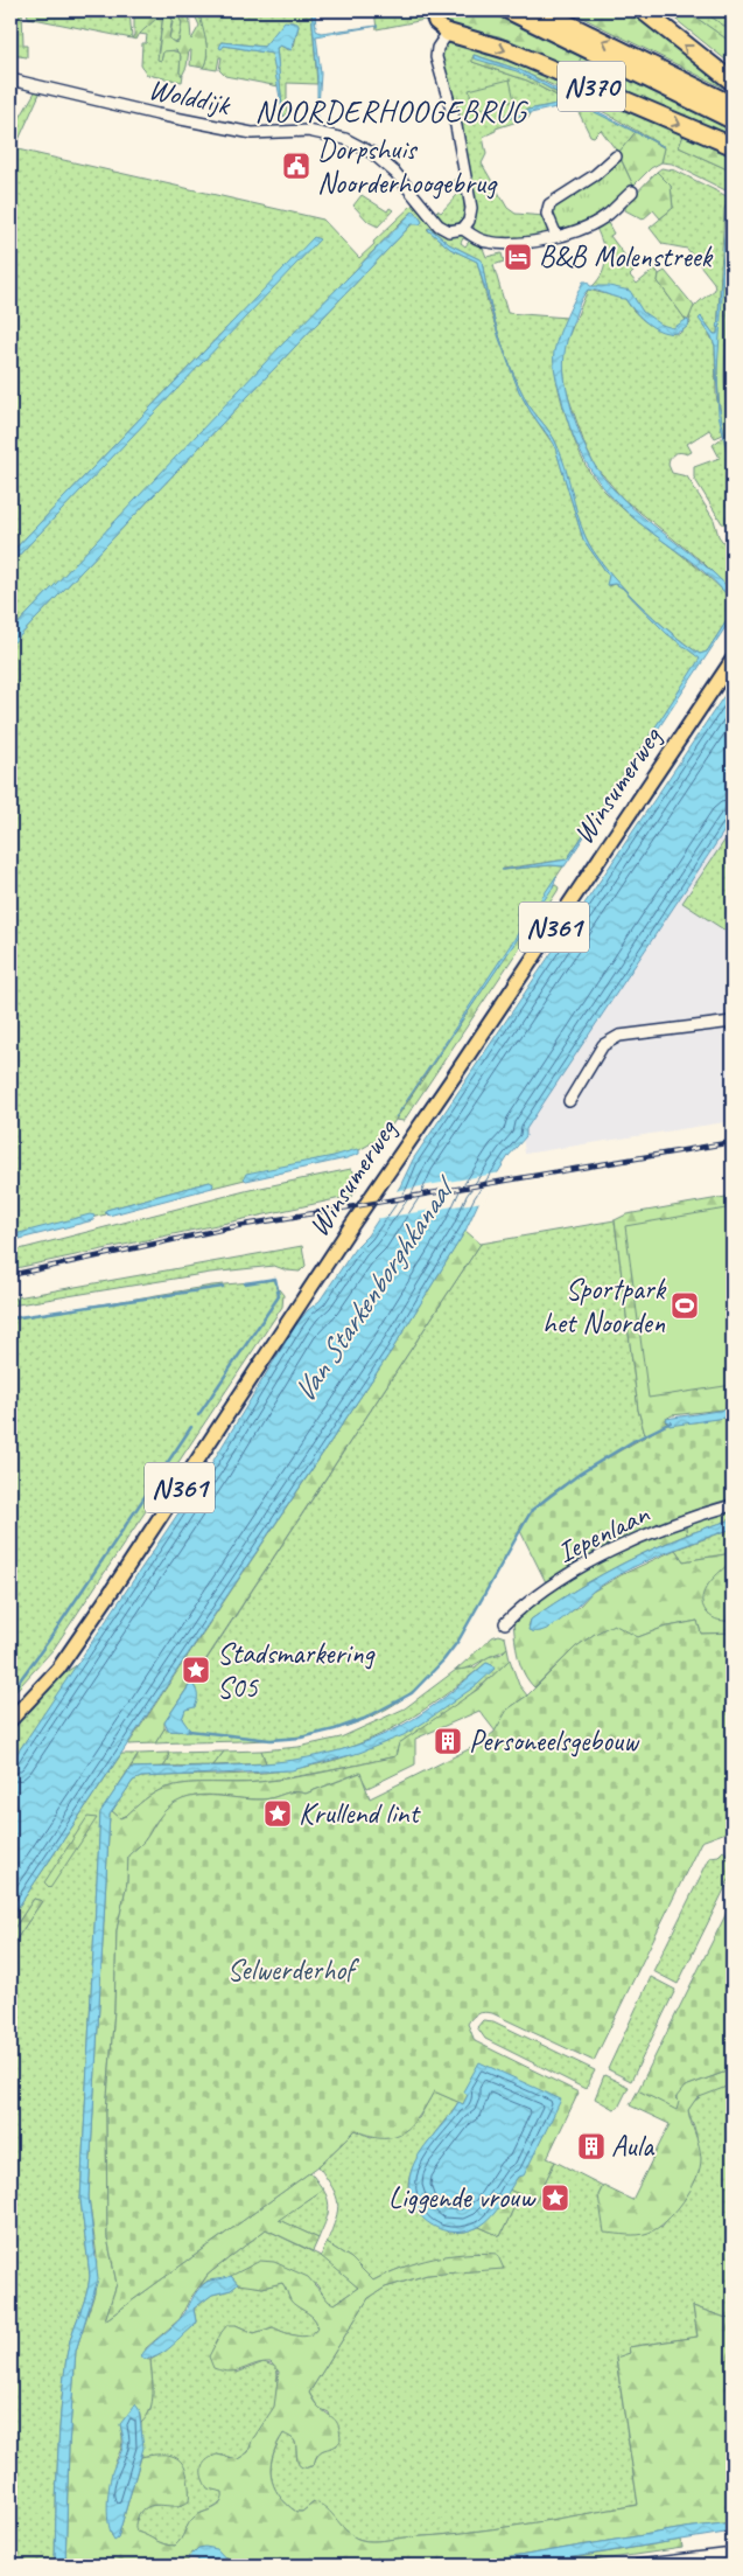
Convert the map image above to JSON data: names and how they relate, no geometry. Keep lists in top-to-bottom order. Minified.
{"streets":{"highway":["N370"],"main road":["Winsumerweg","N361"],"street":["Wolddijk","Iepenlaan"]},"districts":["NOORDERHOOGEBRUG"],"water":["Van Starkenborghkanaal"],"parks":["Selwerderhof"],"places":{"public building":["Dorpshuis Noorderhoogebrug"],"hotel":["B&B Molenstreek"],"sports":["Sportpark het Noorden"],"place":["Stadsmarkering S05","Krullend lint","Liggende vrouw"],"building":["Personeelsgebouw","Aula"]}}
